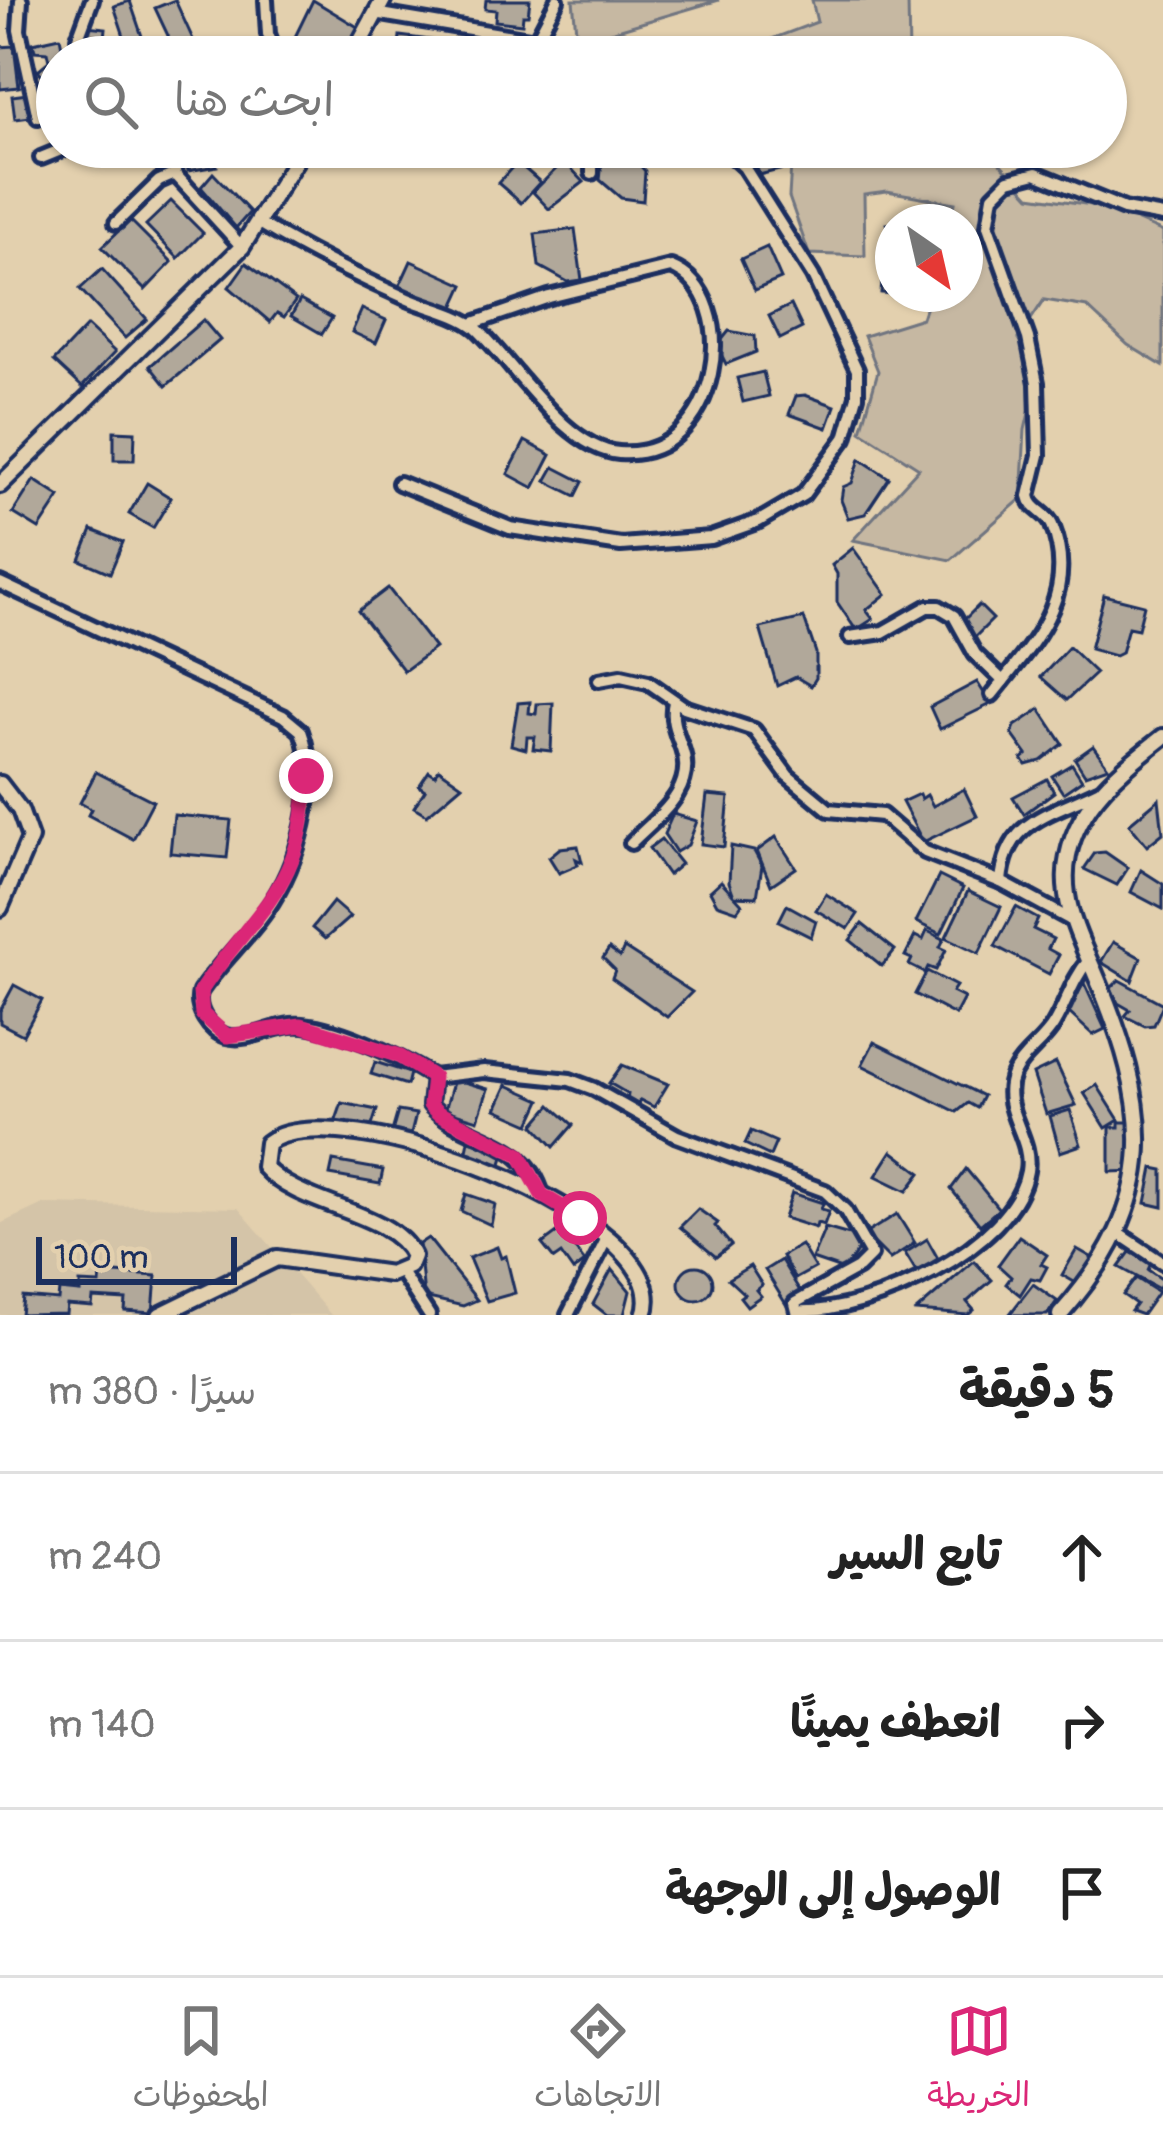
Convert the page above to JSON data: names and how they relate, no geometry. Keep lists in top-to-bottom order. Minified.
{"scale_bar":"100 m","north":"bottom right","page":{"search":"ابحث هنا","scale":"100 m","heading":["5 دقيقة","سيرًا · 380 m"],"list":[["تابع السير","240 m"],["انعطف يمينًا","140 m"],"الوصول إلى الوجهة"],"nav":["الخريطة","الاتجاهات","المحفوظات"]}}
